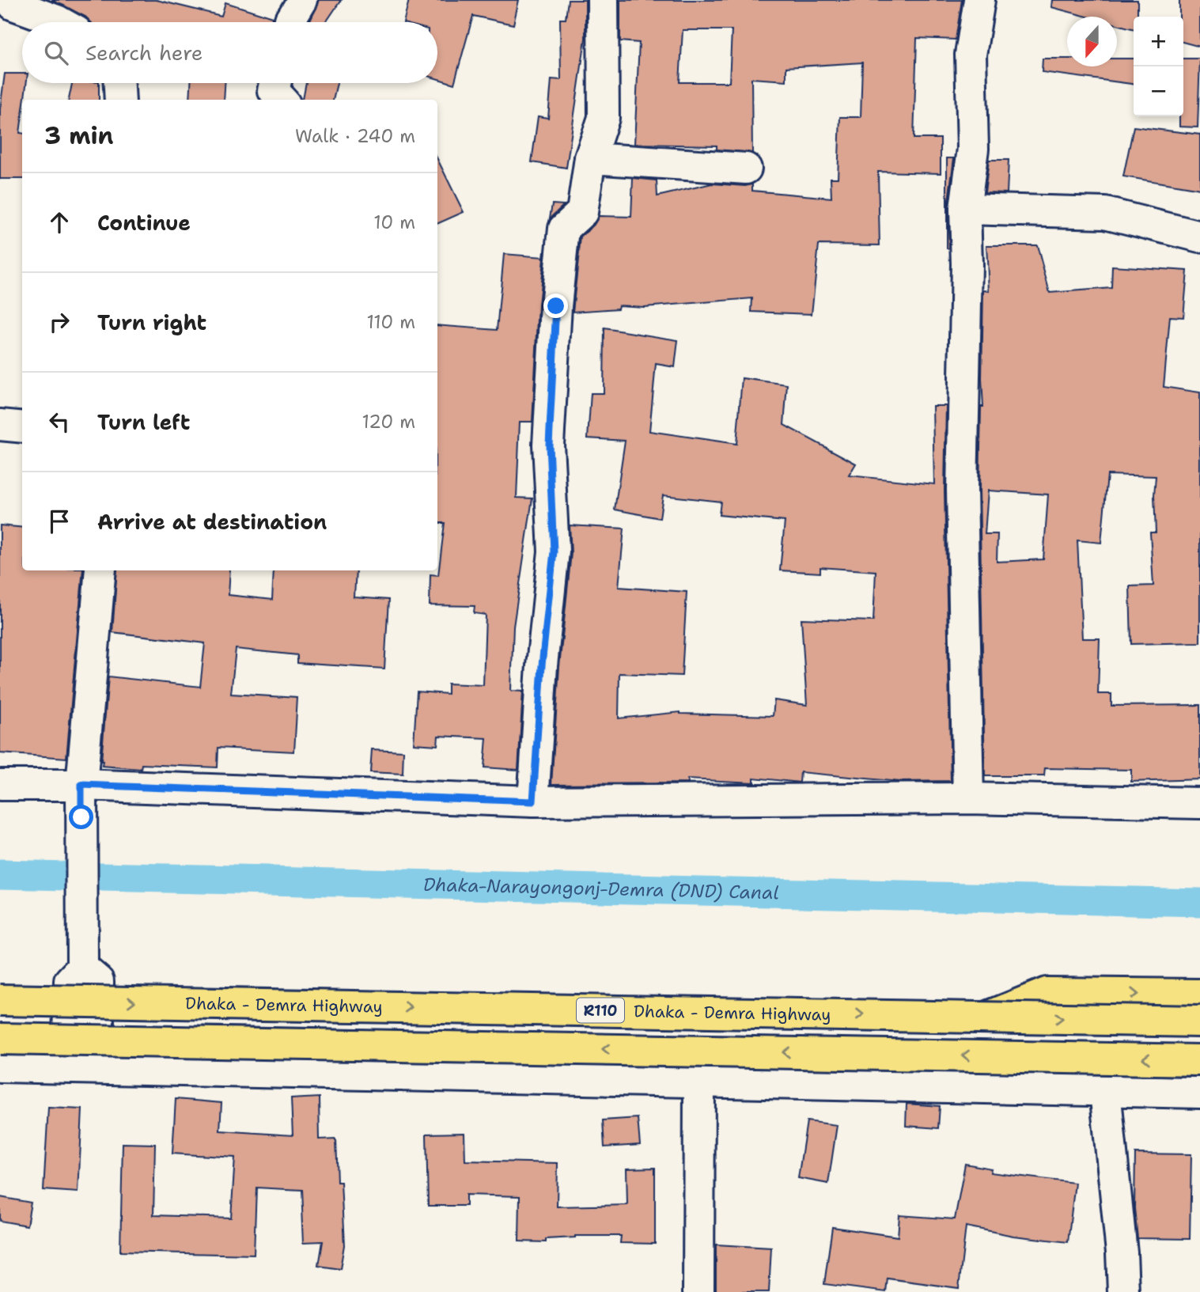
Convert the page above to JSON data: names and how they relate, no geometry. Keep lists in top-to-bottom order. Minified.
{"streets":{"main road":["Dhaka - Demra Highway","R110"]},"water":["Dhaka-Narayongonj-Demra (DND) Canal"],"north":"bottom","page":{"map_buttons":["+","−"],"search":"Search here","heading":["3 min","Walk · 240 m"],"list":[["Continue","10 m"],["Turn right","110 m"],["Turn left","120 m"],"Arrive at destination"]}}
